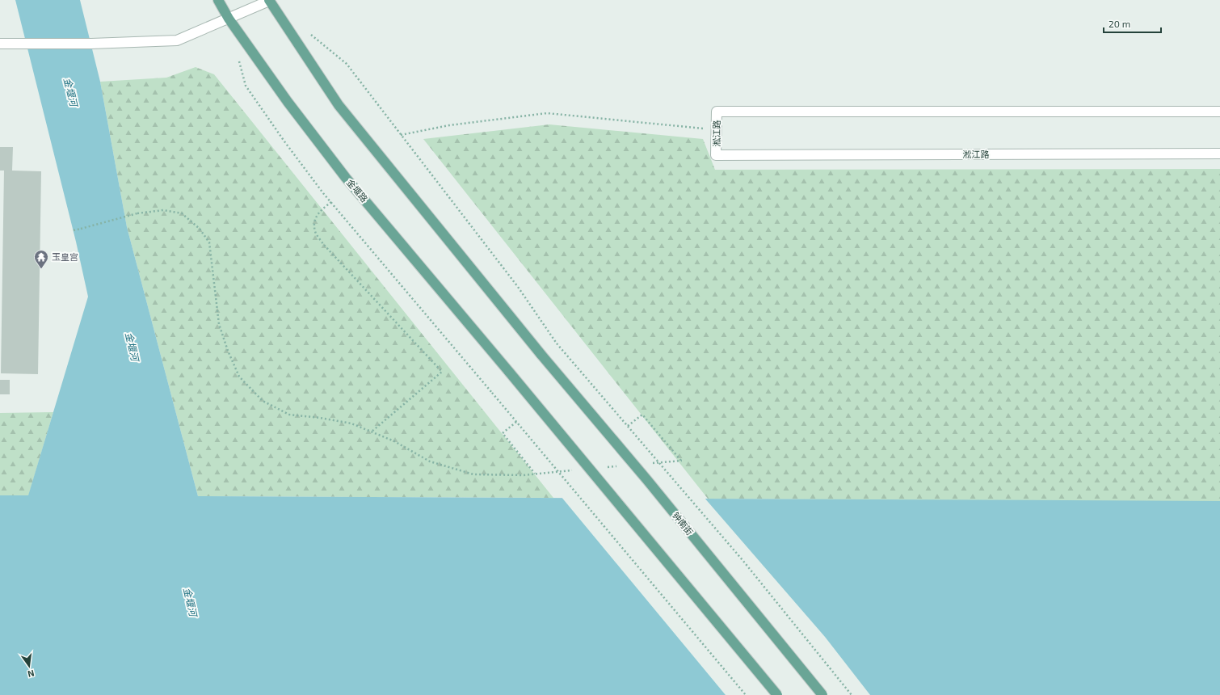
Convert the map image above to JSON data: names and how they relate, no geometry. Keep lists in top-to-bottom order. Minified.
{"streets":{"main road":["金堰路","钟南街"],"street":["淞江路"]},"water":["金堰河"],"places":{"temple":["玉皇宫"]},"scale_bar":"20 m","north":"bottom"}
